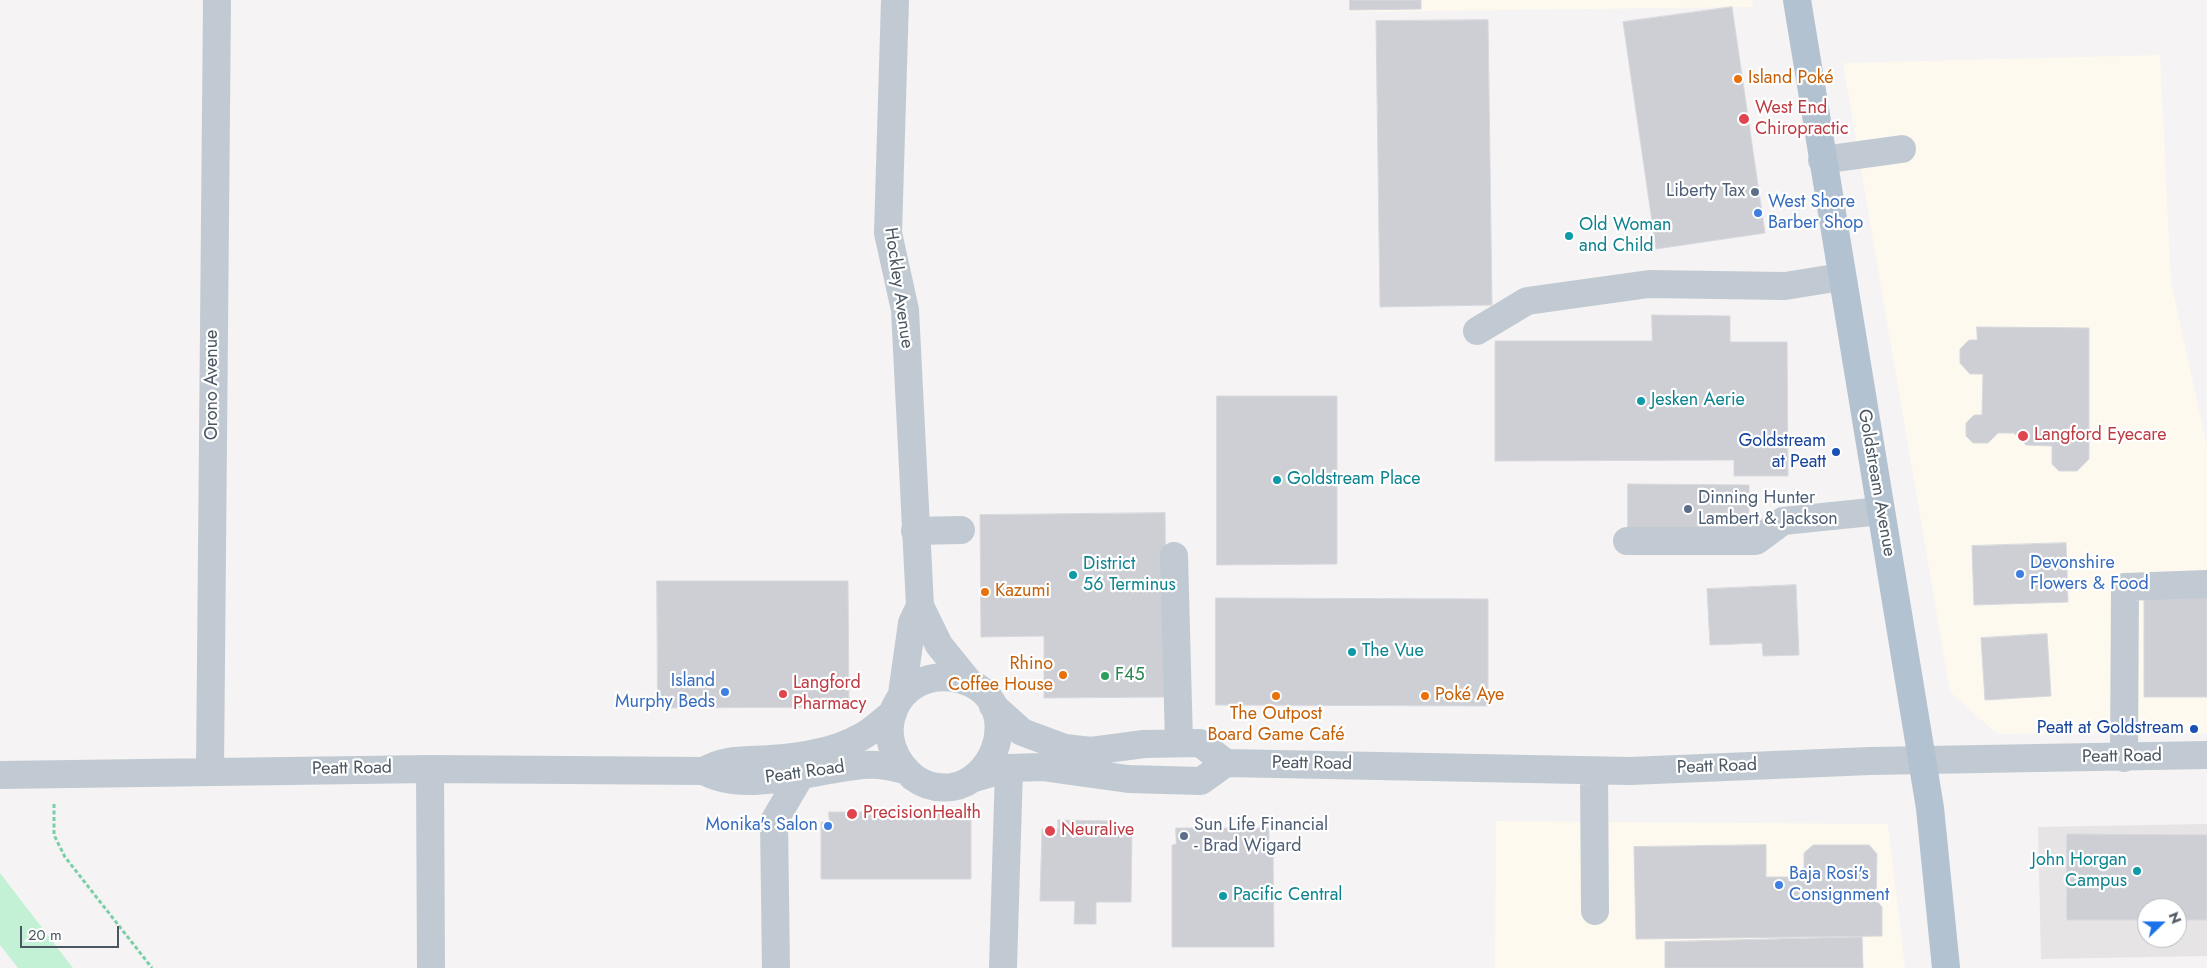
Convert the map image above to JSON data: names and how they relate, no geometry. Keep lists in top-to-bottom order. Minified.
{"streets":{"main road":["Goldstream Avenue"],"street":["Hockley Avenue","Orono Avenue","Peatt Road"]},"crossings":[["Hockley Avenue","Peatt Road"],["Orono Avenue","Peatt Road"],["Goldstream Avenue","Peatt Road"]],"places":["Island Poké","West End Chiropractic","Liberty Tax","West Shore Barber Shop","Old Woman and Child","Jesken Aerie","Langford Eyecare","Goldstream at Peatt","Goldstream Place","Dinning Hunter Lambert & Jackson","Devonshire Flowers & Food","District 56 Terminus","Kazumi","The Vue","Rhino Coffee House","F45","Island Murphy Beds","Langford Pharmacy","The Outpost Board Game Café","Poké Aye","Peatt at Goldstream","PrecisionHealth","Monika's Salon","Neuralive","Sun Life Financial - Brad Wigard","John Horgan Campus","Baja Rosi's Consignment","Pacific Central"],"scale_bar":"20 m","north":"right"}
